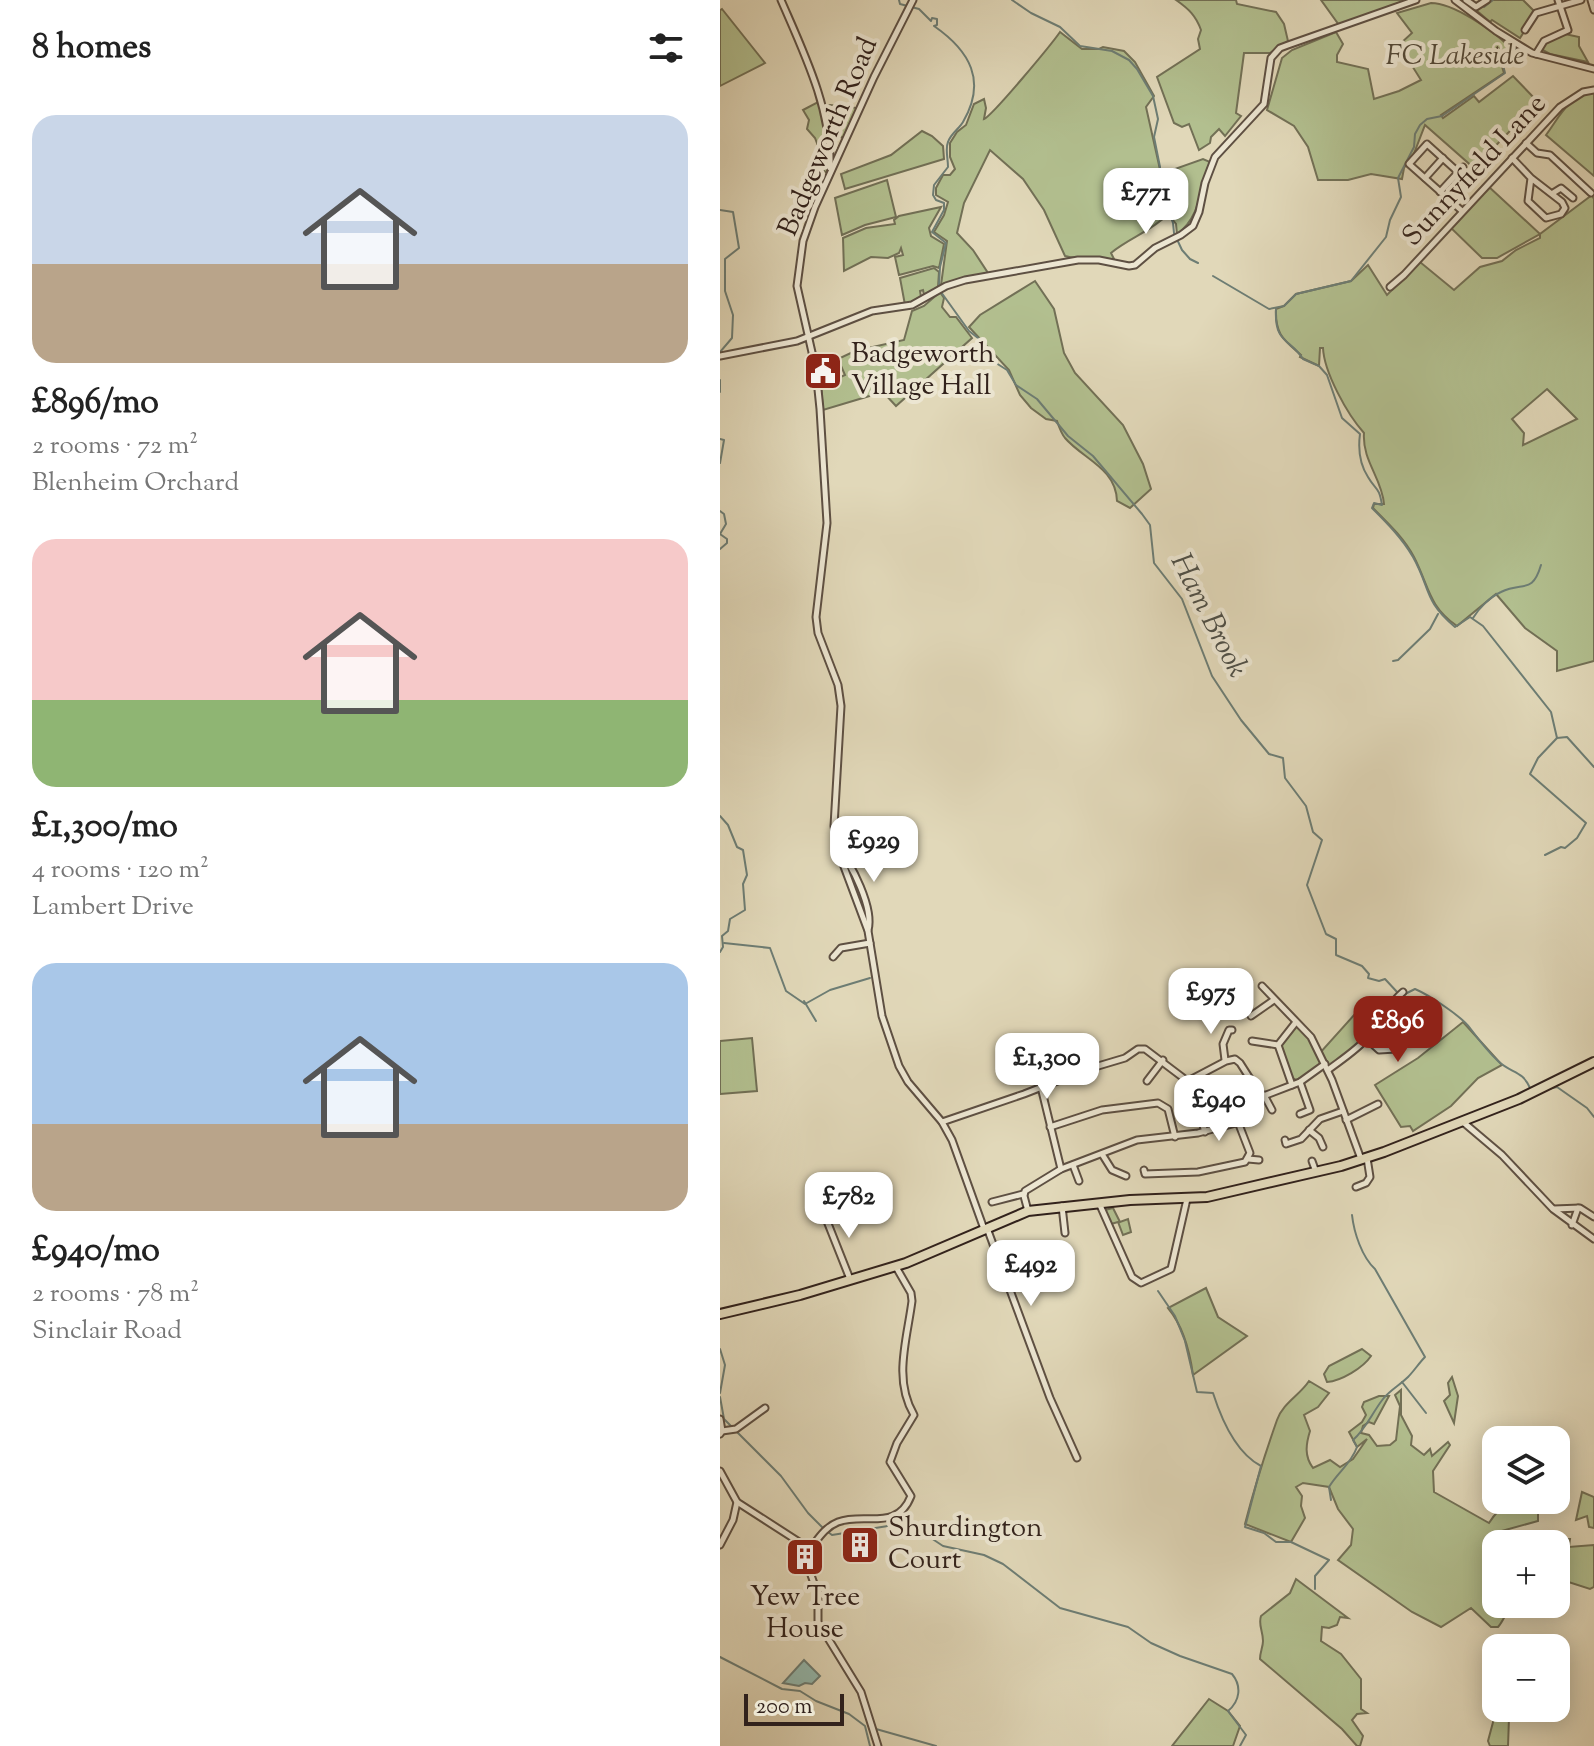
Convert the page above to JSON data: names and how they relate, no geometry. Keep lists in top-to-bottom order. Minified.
{"streets":{"street":["Badgeworth Road","Sunnyfield Lane"]},"water":["Ham Brook"],"parks":["FC Lakeside"],"places":{"public building":["Badgeworth Village Hall"],"building":["Shurdington Court","Yew Tree House"]},"scale_bar":"200 m","page":{"heading":"8 homes","list":[{"name":"£896/mo","note":"2 rooms · 72 m² · Blenheim Orchard"},{"name":"£1,300/mo","note":"4 rooms · 120 m² · Lambert Drive"},{"name":"£940/mo","note":"2 rooms · 78 m² · Sinclair Road"}],"price":["£771","£929","£975","£896","£1,300","£940","£782","£492"],"map_buttons":["+","−"],"scale":"200 m"}}
